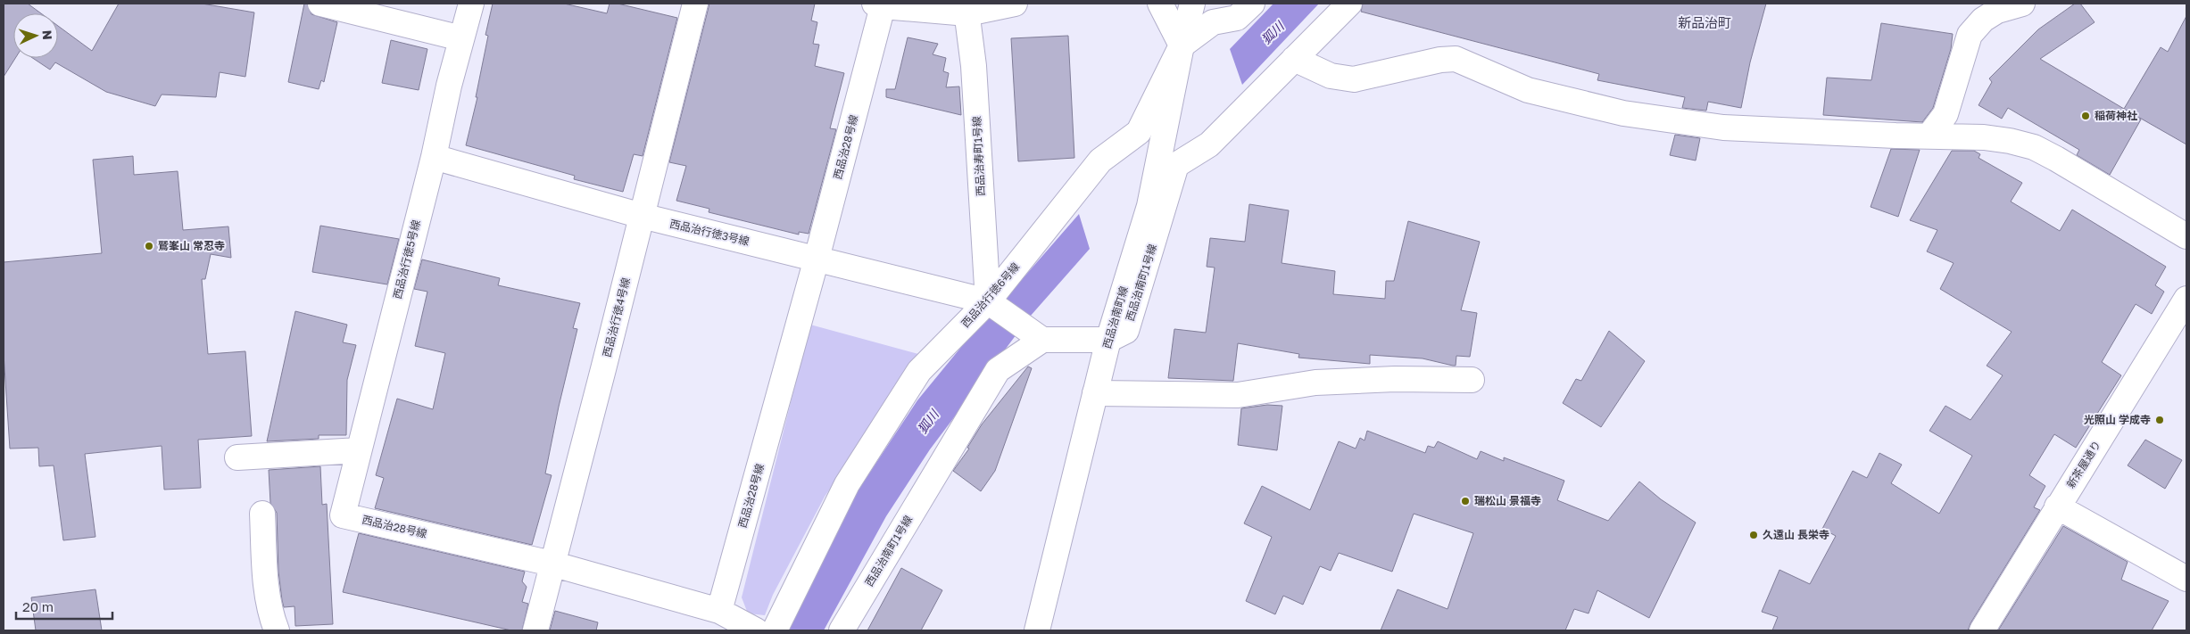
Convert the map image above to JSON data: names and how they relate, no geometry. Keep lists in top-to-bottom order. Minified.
{"streets":{"street":["西品治28号線","西品治寿町1号線","西品治行徳3号線","西品治行徳5号線","西品治南町1号線","西品治行徳6号線","西品治行徳4号線","西品治南町線","新茶屋通り"]},"crossings":[["西品治28号線","西品治行徳3号線"],["西品治28号線","西品治行徳5号線"],["西品治28号線","西品治行徳4号線"],["西品治寿町1号線","西品治行徳3号線"],["西品治寿町1号線","西品治行徳6号線"],["西品治行徳3号線","西品治行徳5号線"],["西品治行徳3号線","西品治行徳6号線"],["西品治行徳3号線","西品治行徳4号線"],["西品治南町1号線","西品治南町線"],["西品治行徳6号線","西品治南町線"]],"districts":["新品治町"],"water":["狐川"],"places":["稲荷神社","鷲峯山 常忍寺","光照山 学成寺","瑞松山 景福寺","久遠山 長栄寺"],"scale_bar":"20 m","north":"right"}
